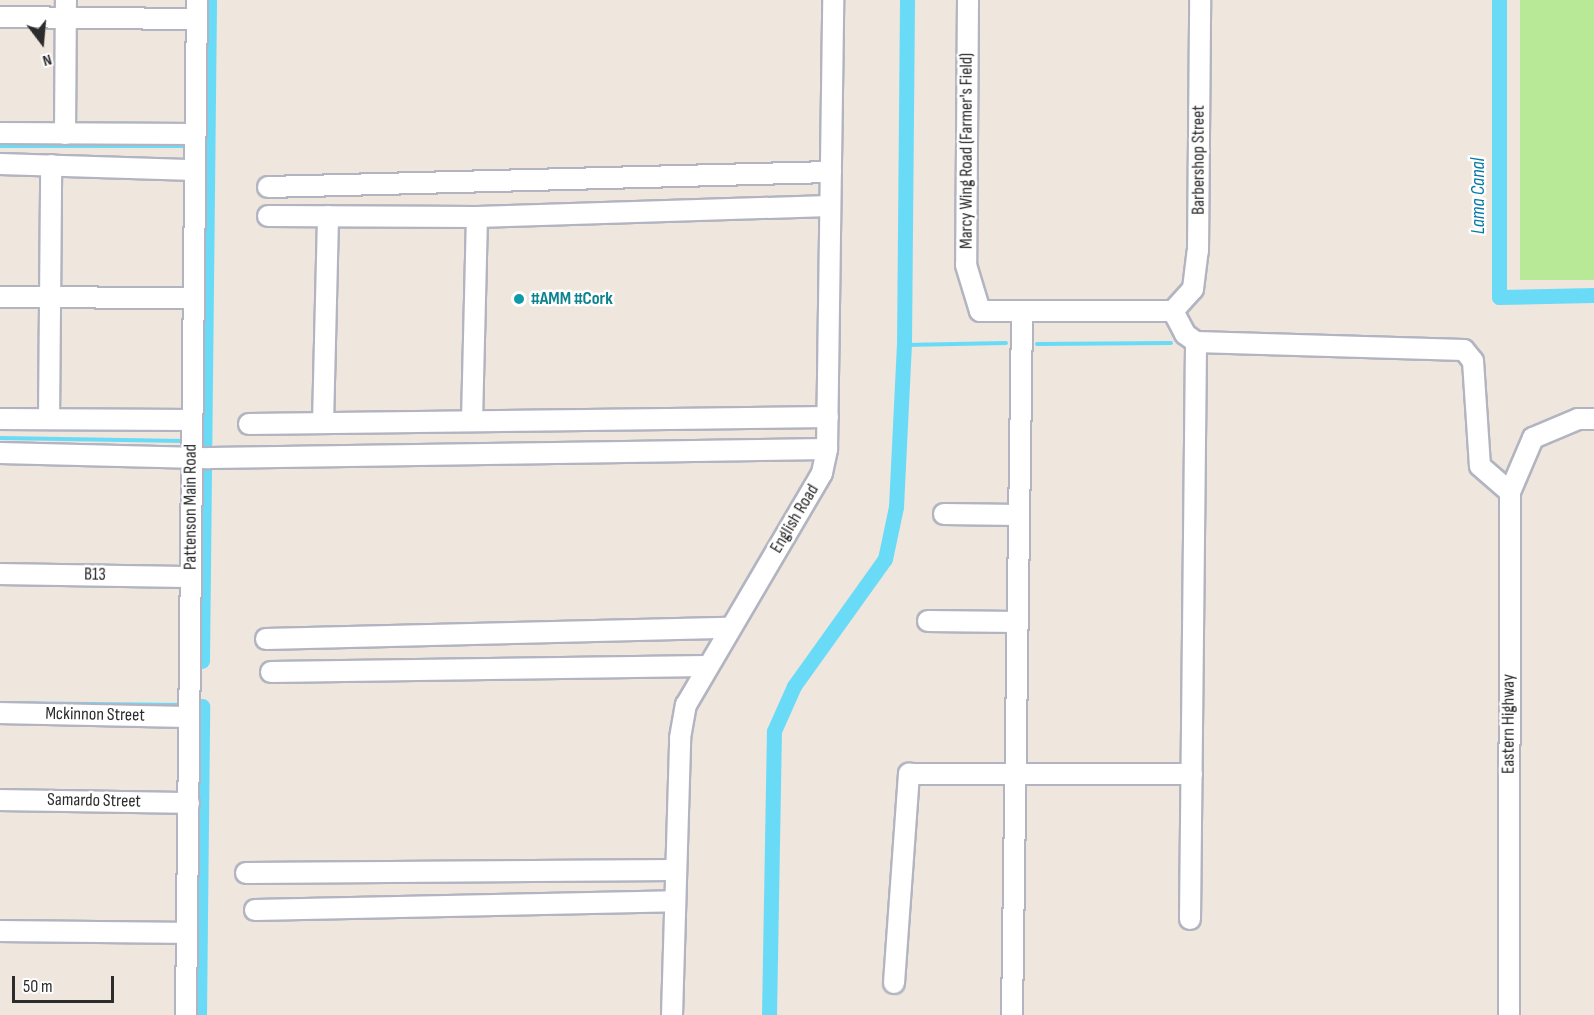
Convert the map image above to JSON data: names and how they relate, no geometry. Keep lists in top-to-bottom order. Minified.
{"streets":{"street":["Marcy Wing Road (Farmer's Field)","Barbershop Street","Pattenson Main Road","English Road","B13","Mckinnon Street","Eastern Highway","Samardo Street"]},"crossings":[["Pattenson Main Road","B13"],["Pattenson Main Road","Mckinnon Street"],["Pattenson Main Road","Samardo Street"]],"water":["Lama Canal"],"places":["#AMM #Cork"],"scale_bar":"50 m","north":"bottom"}
